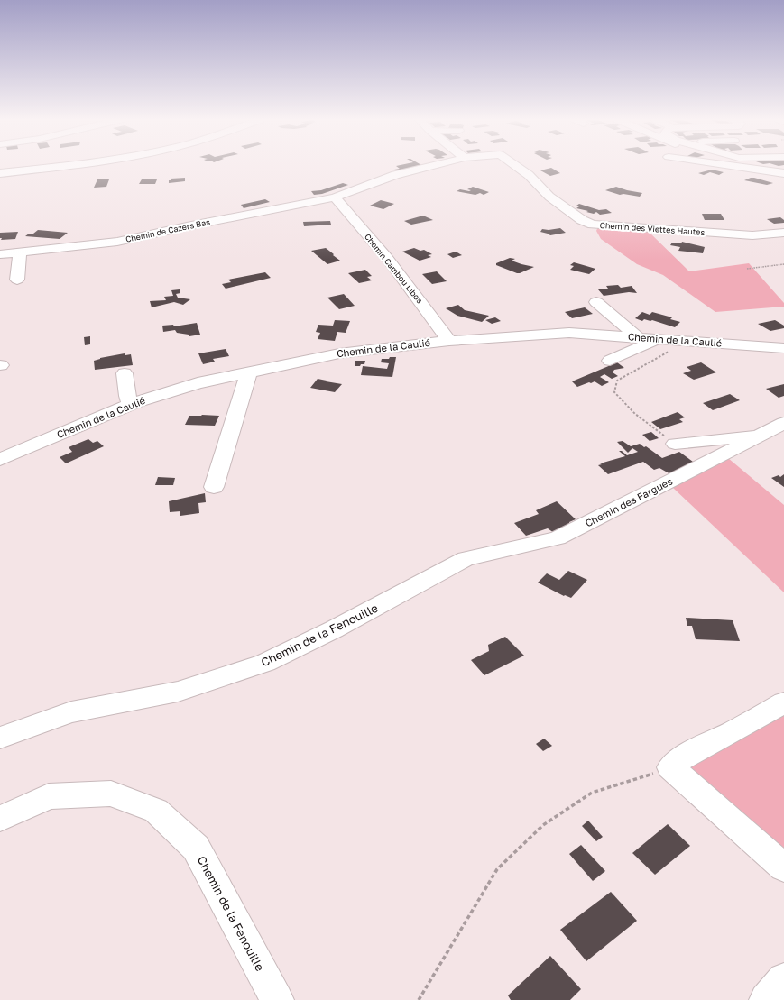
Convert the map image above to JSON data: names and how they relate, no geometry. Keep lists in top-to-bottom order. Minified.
{"streets":{"street":["Chemin des Viettes Hautes","Chemin de Cazers Bas","Chemin Cambou Libos","Chemin de la Caulié","Chemin des Fargues","Chemin de la Fenouille"]},"crossings":[["Chemin des Viettes Hautes","Chemin de Cazers Bas"],["Chemin des Viettes Hautes","Chemin Cambou Libos"],["Chemin de Cazers Bas","Chemin Cambou Libos"],["Chemin Cambou Libos","Chemin de la Caulié"],["Chemin des Fargues","Chemin de la Fenouille"]]}
